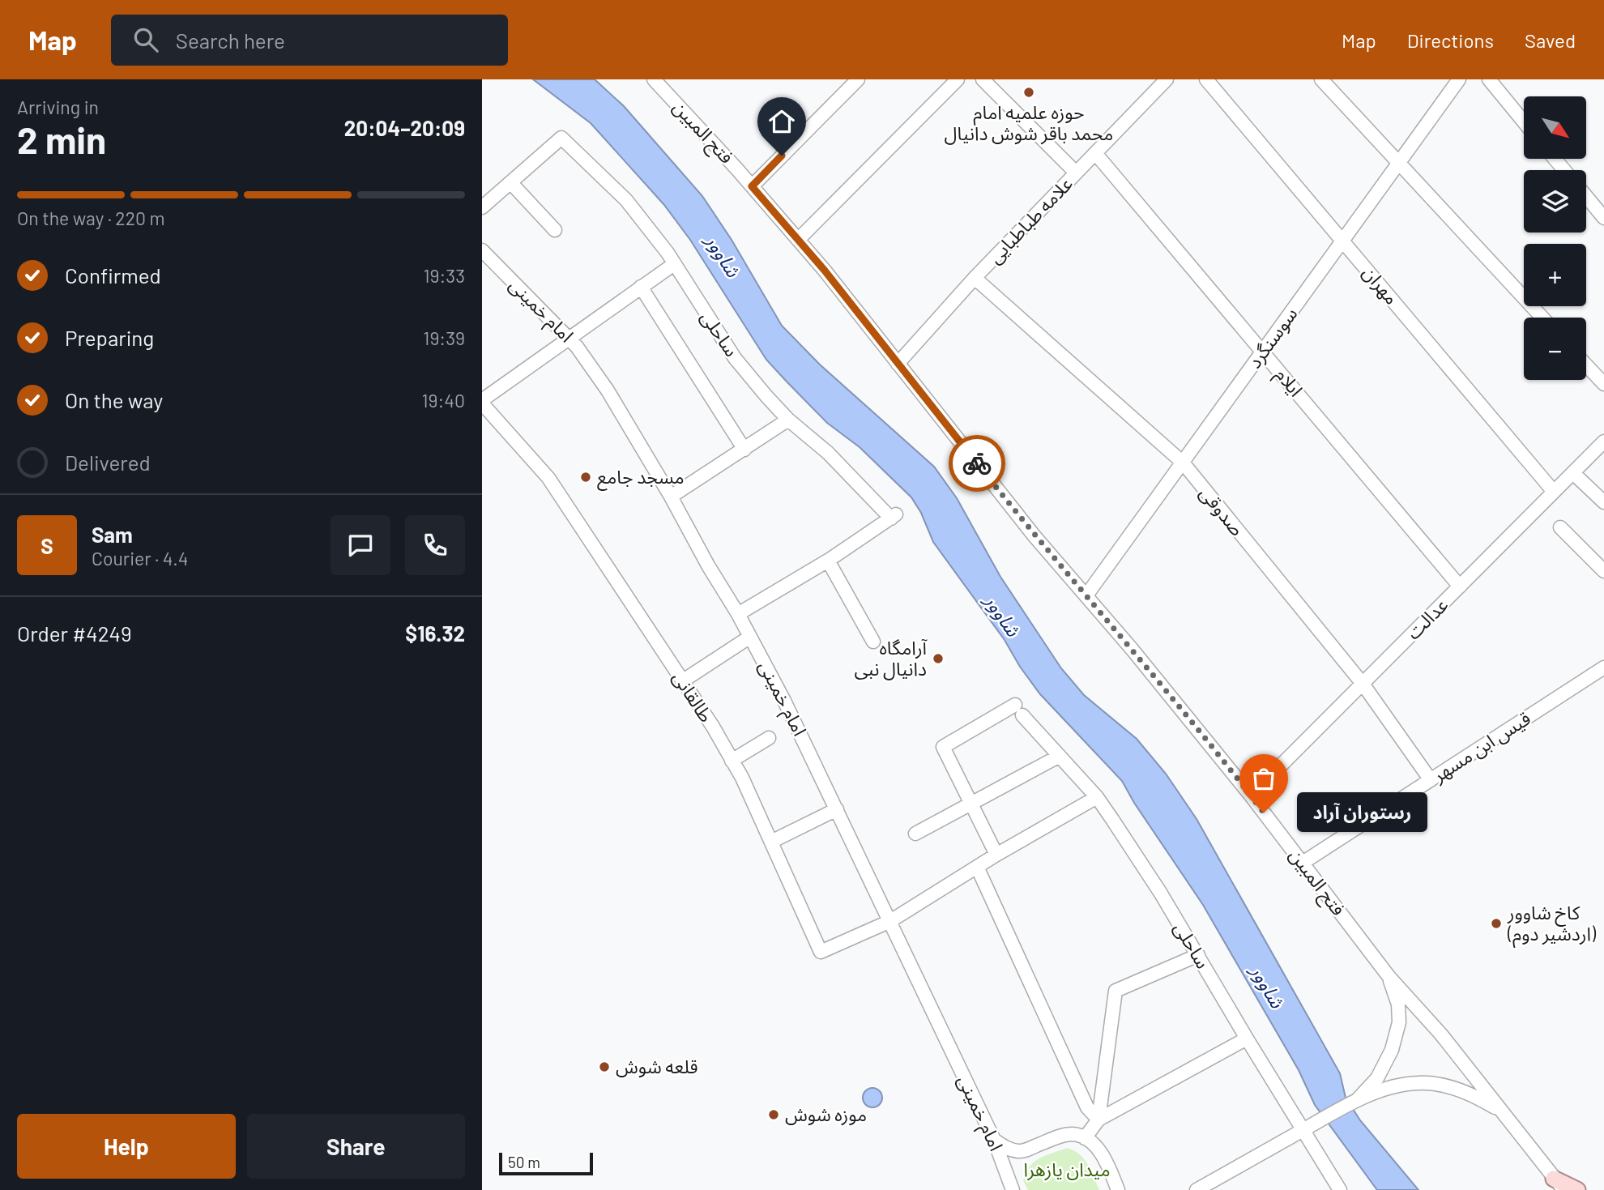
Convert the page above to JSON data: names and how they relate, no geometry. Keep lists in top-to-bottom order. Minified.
{"streets":{"street":["فتح المبین","علامه طباطبایی","مهران","امام خمینی","ساحلی","سوسنگرد","ایلام","صدوقی","عدالت","طالقانی","قیس ابن مسهر"]},"crossings":[["فتح المبین","علامه طباطبایی"],["فتح المبین","سوسنگرد"],["فتح المبین","عدالت"],["فتح المبین","قیس ابن مسهر"],["علامه طباطبایی","ایلام"],["علامه طباطبایی","صدوقی"],["مهران","سوسنگرد"],["مهران","عدالت"],["امام خمینی","طالقانی"],["سوسنگرد","ایلام"],["سوسنگرد","صدوقی"],["ایلام","عدالت"],["صدوقی","عدالت"],["صدوقی","قیس ابن مسهر"]],"water":["شاوور"],"parks":["میدان یازهرا"],"places":["حوزه علمیه امام محمد باقر شوش دانیال","مسجد جامع","آرامگاه دانیال نبی","رستوران آراد","کاخ شاوور (اردشیر دوم)","قلعه شوش","موزه شوش"],"scale_bar":"50 m","north":"bottom right","page":{"header":"Map","search":"Search here","nav":["Map","Directions","Saved"],"heading":["2 min","Arriving in","20:04–20:09"],"panel":["Sam","Courier · 4.4","Order #4249","$16.32"],"map_buttons":["+","−"],"bar":"On the way · 220 m","list":[["Confirmed","19:33"],["Preparing","19:39"],["On the way","19:40"],"Delivered"],"round":"S","bubble":"رستوران آراد","buttons":["Help","Share"],"scale":"50 m"}}
